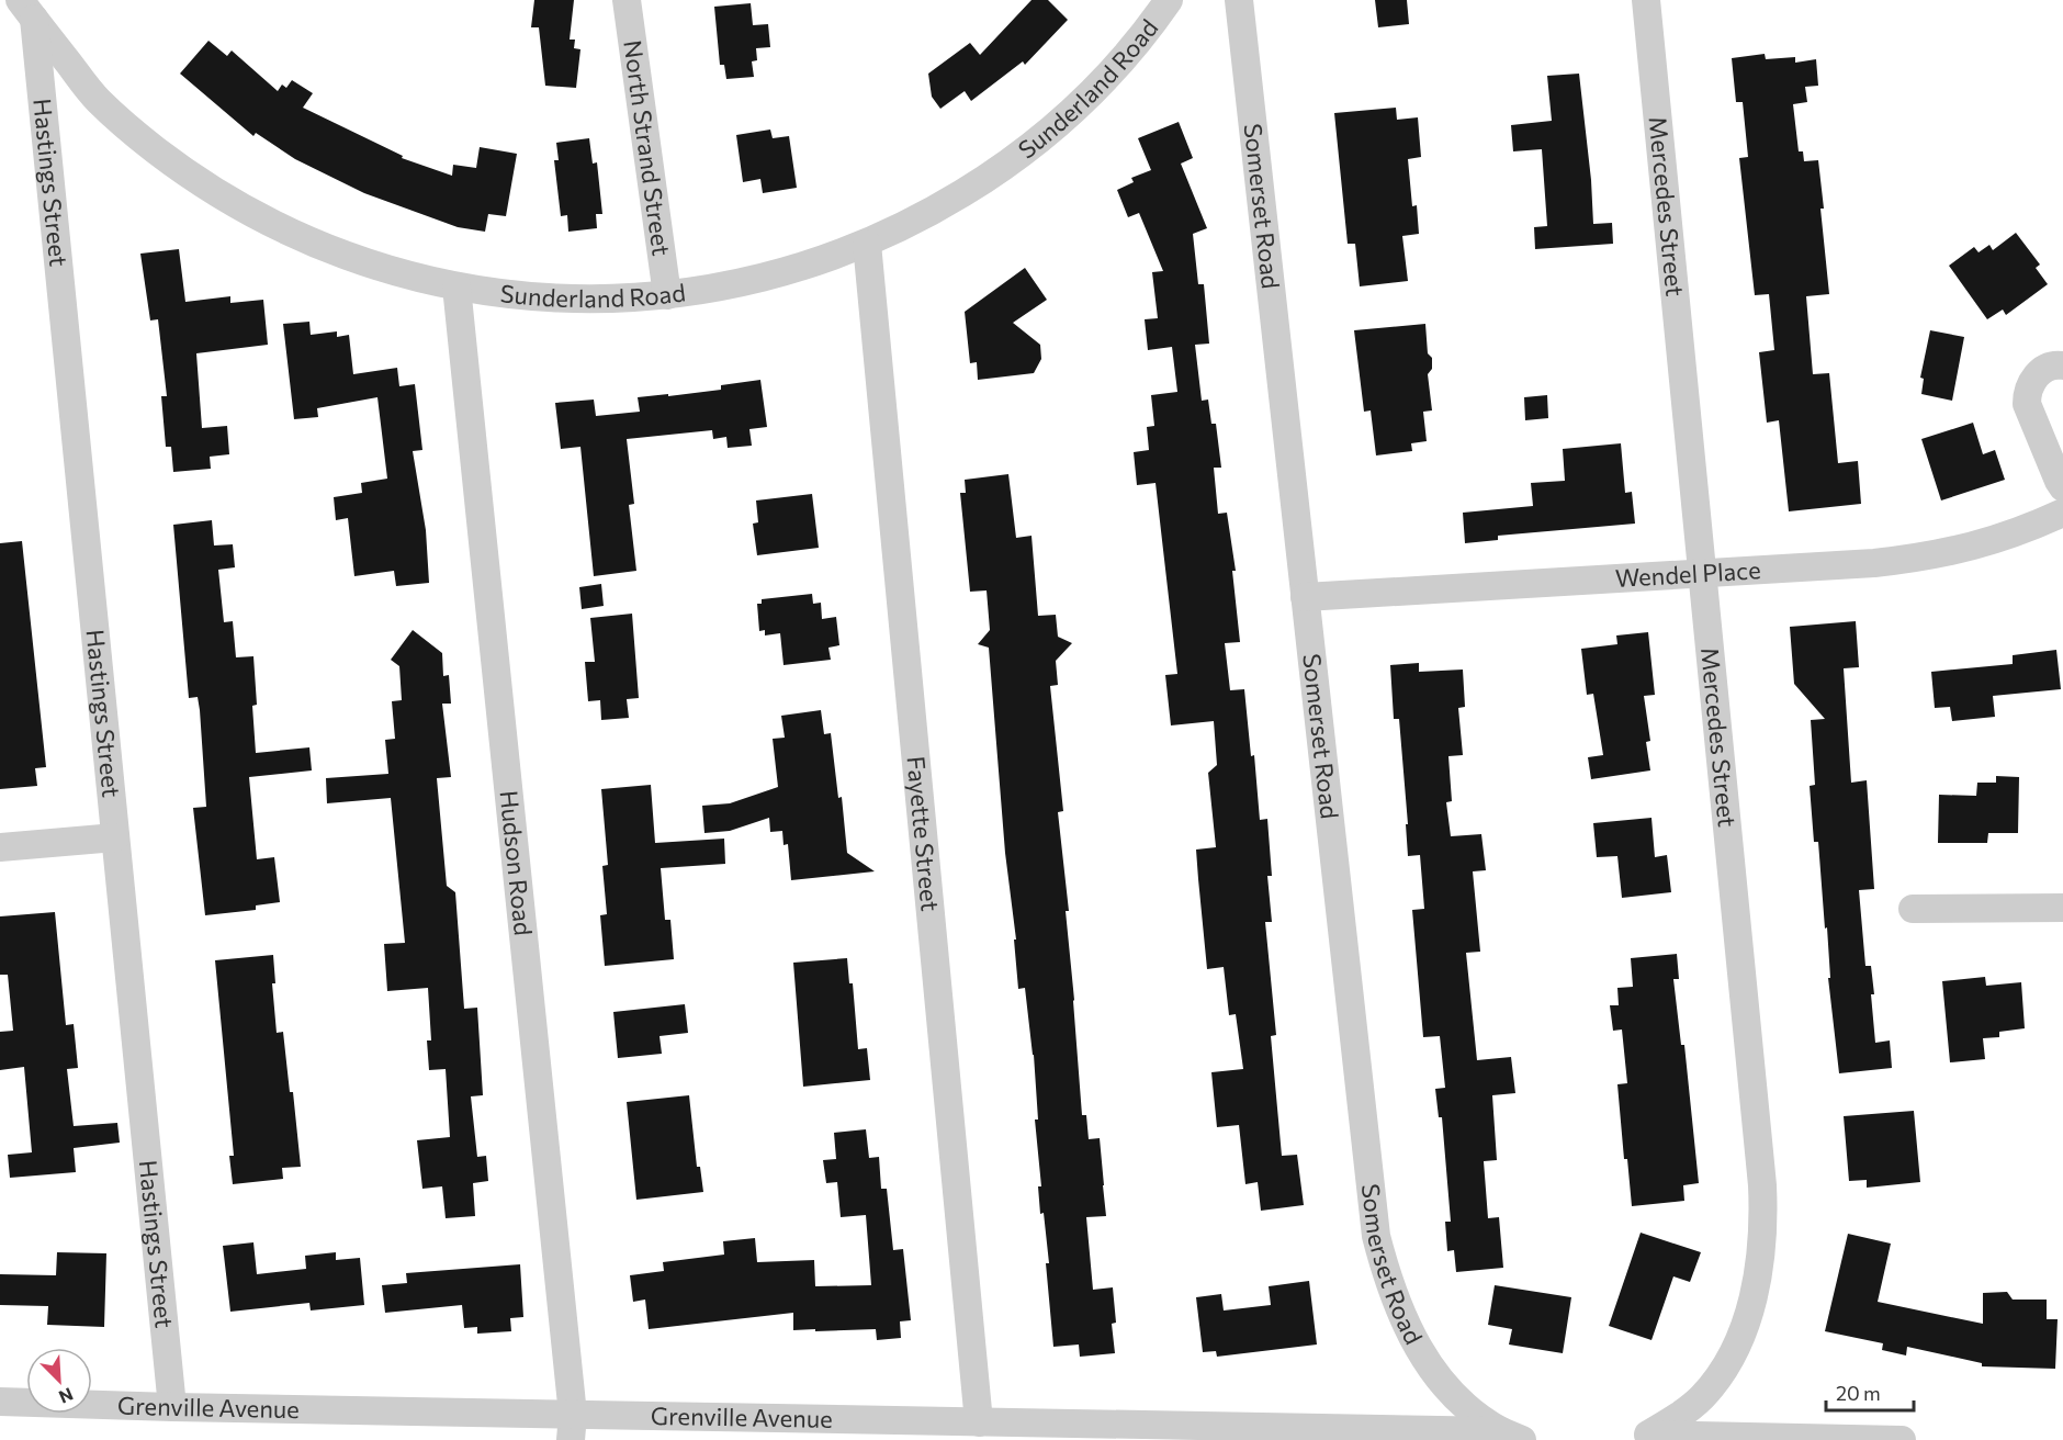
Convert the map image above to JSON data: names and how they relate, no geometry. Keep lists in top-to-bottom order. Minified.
{"streets":{"street":["Sunderland Road","North Strand Street","Hastings Street","Mercedes Street","Somerset Road","Wendel Place","Fayette Street","Hudson Road","Grenville Avenue"]},"crossings":[["Sunderland Road","North Strand Street"],["Sunderland Road","Hastings Street"],["Sunderland Road","Fayette Street"],["Sunderland Road","Hudson Road"],["Hastings Street","Grenville Avenue"],["Mercedes Street","Wendel Place"],["Somerset Road","Wendel Place"],["Somerset Road","Grenville Avenue"],["Fayette Street","Grenville Avenue"],["Hudson Road","Grenville Avenue"]],"scale_bar":"20 m","north":"bottom right"}
